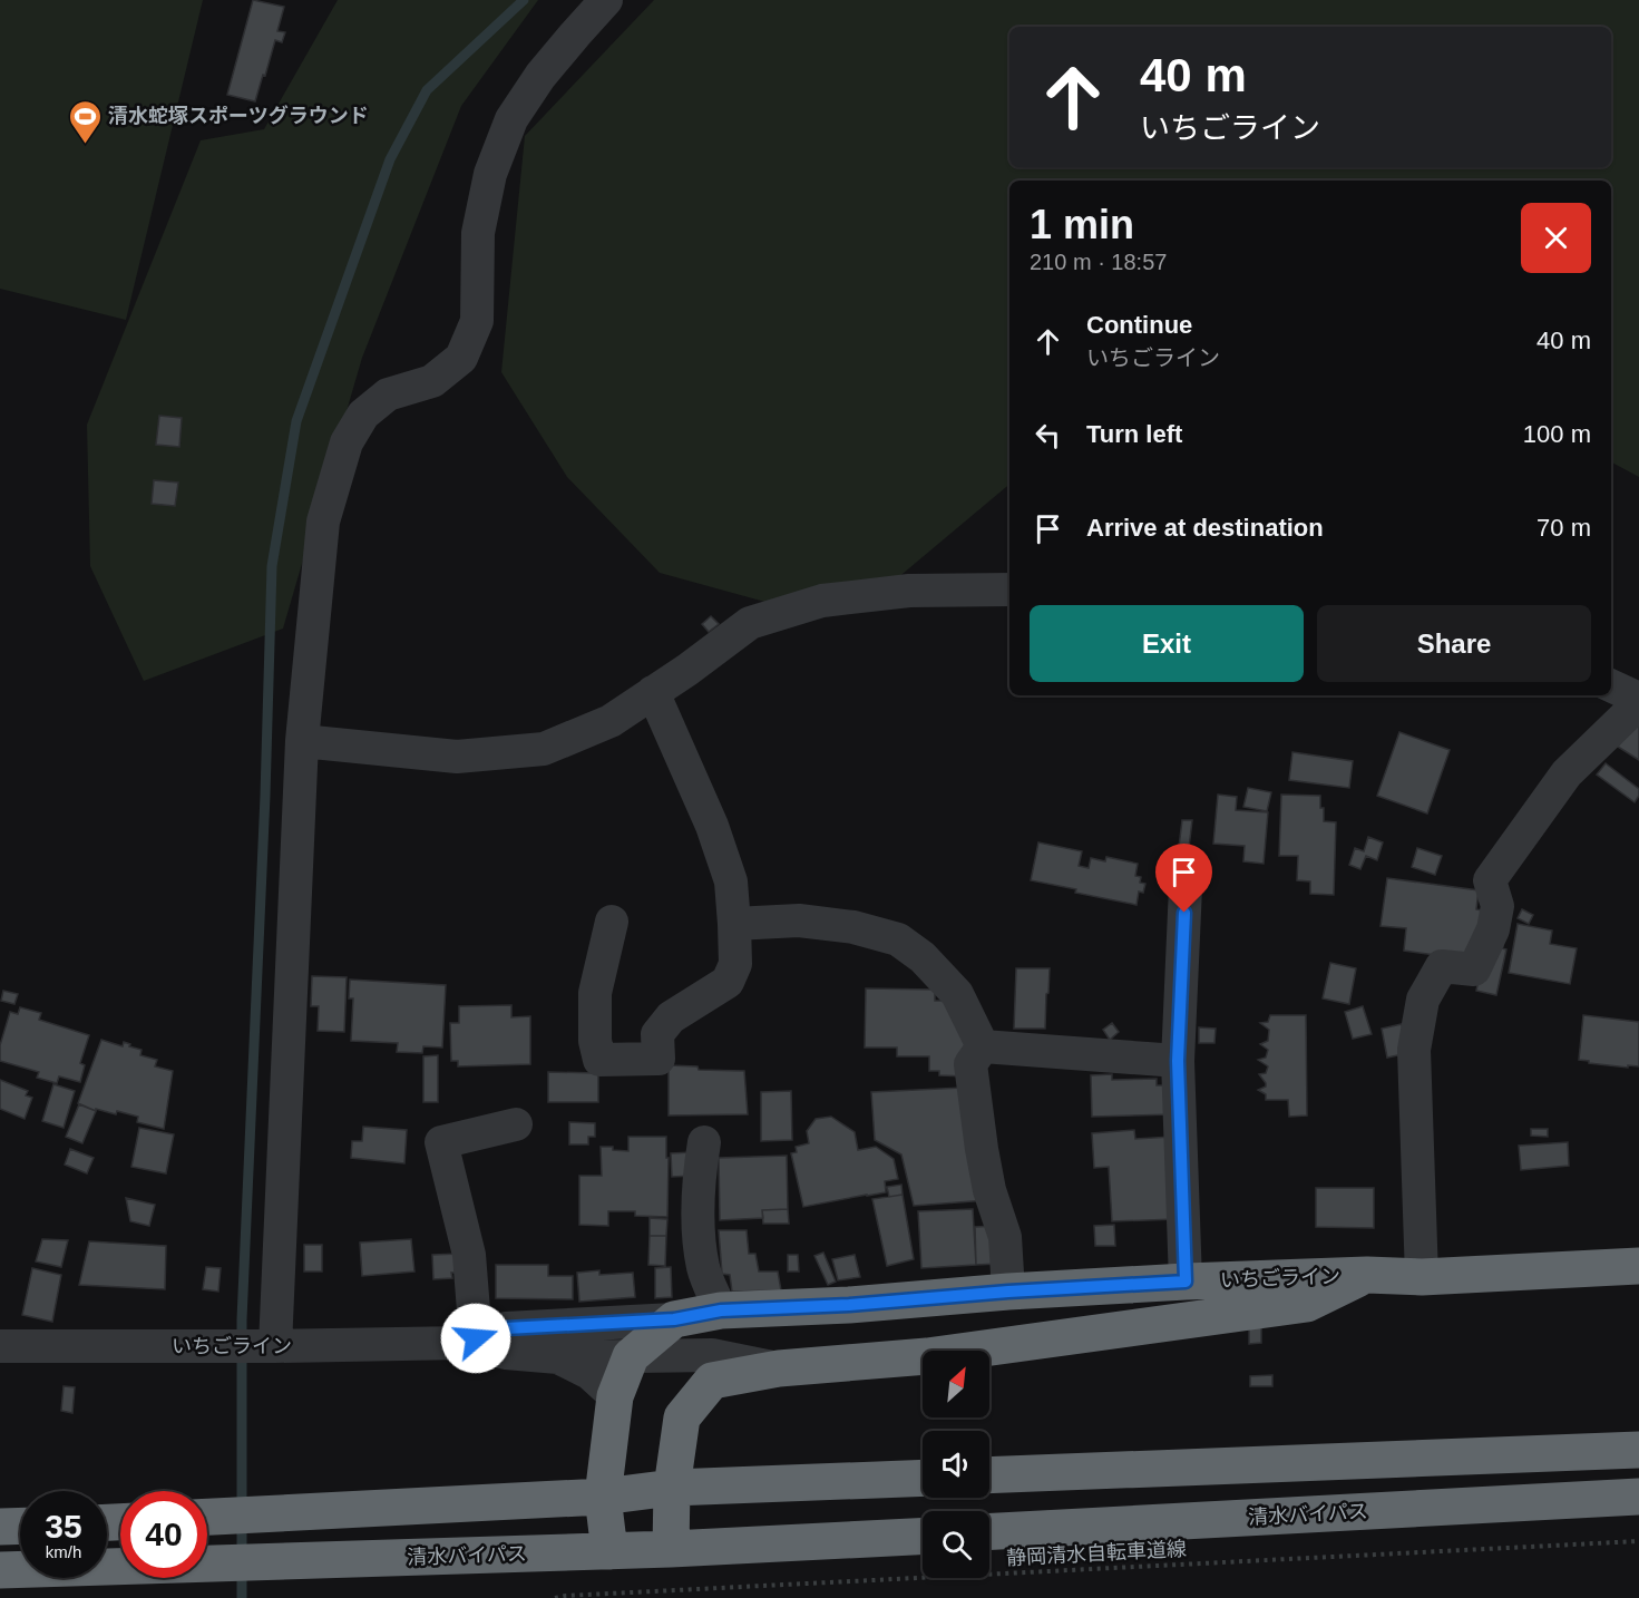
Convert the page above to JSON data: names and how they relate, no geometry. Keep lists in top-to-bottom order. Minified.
{"streets":{"highway":["いちごライン","清水バイパス"],"path":["静岡清水自転車道線"]},"crossings":[["いちごライン","清水バイパス"]],"places":{"sports":["清水蛇塚スポーツグラウンド"]},"north":"top right","page":{"turn":["40 m","いちごライン"],"heading":["1 min","210 m · 18:57"],"list":[{"name":"Continue","note":"いちごライン","value":"40 m"},{"name":"Turn left","value":"100 m"},{"name":"Arrive at destination","value":"70 m"}],"buttons":["Exit","Share"],"speed":"35 km/h","limit":"40"}}
